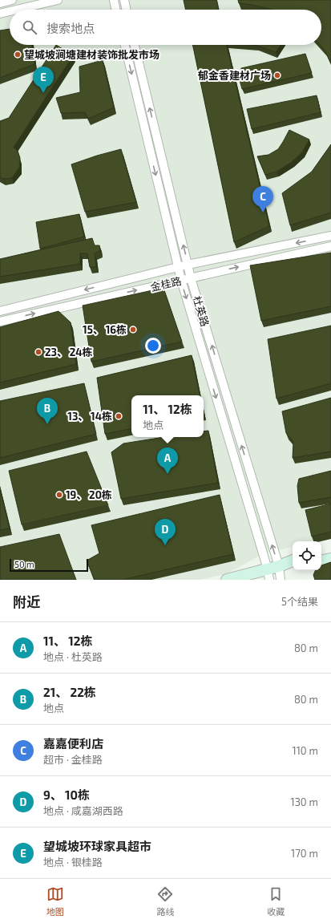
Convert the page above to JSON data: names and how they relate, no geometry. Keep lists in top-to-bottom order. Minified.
{"streets":{"street":["金桂路","杜英路"]},"crossings":[["金桂路","杜英路"]],"places":["望城坡涧塘建材装饰批发市场","郁金香建材广场","15、 16栋","23、 24栋","13、 14栋","19、 20栋"],"scale_bar":"50 m","page":{"search":"搜索地点","pins":["E","C","B","A","D"],"popup":["11、 12栋","地点"],"scale":"50 m","heading":["附近","5个结果"],"list":[{"mark":"A","name":"11、 12栋","note":"地点 · 杜英路","value":"80 m"},{"mark":"B","name":"21、 22栋","note":"地点","value":"80 m"},{"mark":"C","name":"嘉嘉便利店","note":"超市 · 金桂路","value":"110 m"},{"mark":"D","name":"9、 10栋","note":"地点 · 咸嘉湖西路","value":"130 m"},{"mark":"E","name":"望城坡环球家具超市","note":"地点 · 银桂路","value":"170 m"}],"nav":["地图","路线","收藏"]}}
